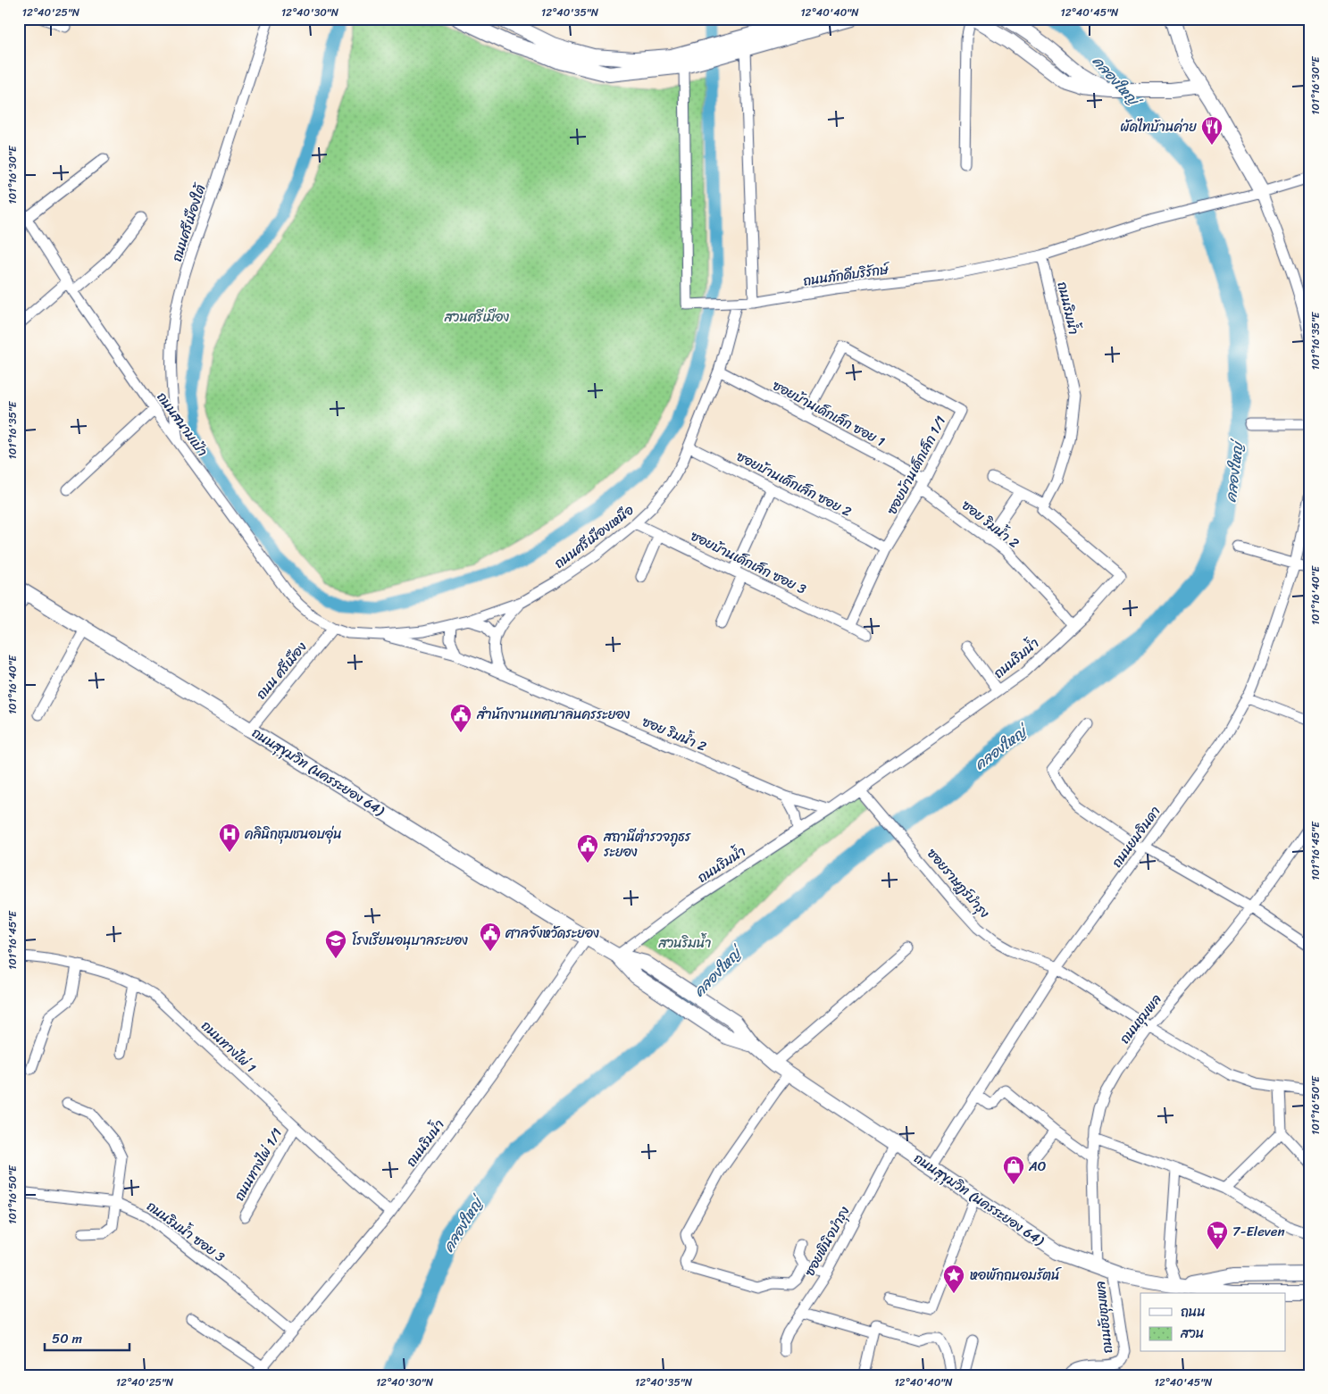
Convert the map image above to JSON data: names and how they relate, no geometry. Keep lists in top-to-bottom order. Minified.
{"streets":{"street":["ถนนศรีเมืองใต้","ถนนภักดีบริรักษ์","ถนนริมน้ำ","ซอยบ้านเด็กเล็ก ซอย 1","ถนนสนามเป้า","ซอยบ้านเด็กเล็ก 1/1","ซอยบ้านเด็กเล็ก ซอย 2","ซอย ริมน้ำ 2","ถนนศรีเมืองเหนือ","ซอยบ้านเด็กเล็ก ซอย 3","ถนน ศรีเมือง","ถนนสุขุมวิท (นครระยอง 64)","ถนนยมจินดา","ซอยราษฎร์บำรุง","ถนนชุมพล","ถนนทางไผ่ 1","ถนนทางไผ่ 1/1","ถนนริมน้ำ ซอย 3","ซอยพินิจบำรุง","ถนนชัยชุมพล"]},"crossings":[["ถนนศรีเมืองใต้","ถนนสนามเป้า"],["ถนนภักดีบริรักษ์","ถนนริมน้ำ"],["ถนนภักดีบริรักษ์","ถนนศรีเมืองเหนือ"],["ถนนริมน้ำ","ซอย ริมน้ำ 2"],["ถนนริมน้ำ","ถนนสุขุมวิท (นครระยอง 64)"],["ถนนริมน้ำ","ซอยราษฎร์บำรุง"],["ถนนริมน้ำ","ถนนทางไผ่ 1"],["ถนนริมน้ำ","ถนนริมน้ำ ซอย 3"],["ซอยบ้านเด็กเล็ก ซอย 1","ซอยบ้านเด็กเล็ก 1/1"],["ซอยบ้านเด็กเล็ก ซอย 1","ซอย ริมน้ำ 2"],["ซอยบ้านเด็กเล็ก ซอย 1","ถนนศรีเมืองเหนือ"],["ถนนสนามเป้า","ถนนศรีเมืองเหนือ"],["ถนนสนามเป้า","ถนน ศรีเมือง"],["ซอยบ้านเด็กเล็ก 1/1","ซอยบ้านเด็กเล็ก ซอย 2"],["ซอยบ้านเด็กเล็ก 1/1","ซอย ริมน้ำ 2"],["ซอยบ้านเด็กเล็ก 1/1","ซอยบ้านเด็กเล็ก ซอย 3"],["ซอยบ้านเด็กเล็ก ซอย 2","ถนนศรีเมืองเหนือ"],["ซอย ริมน้ำ 2","ถนนศรีเมืองเหนือ"],["ถนนศรีเมืองเหนือ","ซอยบ้านเด็กเล็ก ซอย 3"],["ถนน ศรีเมือง","ถนนสุขุมวิท (นครระยอง 64)"],["ถนนสุขุมวิท (นครระยอง 64)","ถนนยมจินดา"],["ถนนสุขุมวิท (นครระยอง 64)","ถนนชุมพล"],["ถนนสุขุมวิท (นครระยอง 64)","ซอยพินิจบำรุง"],["ถนนสุขุมวิท (นครระยอง 64)","ถนนชัยชุมพล"],["ถนนยมจินดา","ซอยราษฎร์บำรุง"],["ซอยราษฎร์บำรุง","ถนนชุมพล"],["ถนนทางไผ่ 1","ถนนทางไผ่ 1/1"]],"water":["คลองใหญ่"],"parks":["สวนศรีเมือง","สวนริมน้ำ"],"places":{"restaurant":["ผัดไทบ้านค่าย"],"public building":["สำนักงานเทศบาลนครระยอง","สถานีตำรวจภูธร ระยอง","ศาลจังหวัดระยอง"],"hospital":["คลินิกชุมชนอบอุ่น"],"school or university":["โรงเรียนอนุบาลระยอง"],"shop":["AO"],"supermarket":["7-Eleven"],"place":["หอพักถนอมรัตน์"]},"legend":["ถนน","สวน"],"scale_bar":"50 m","coordinates":["12°40'25\"N","12°40'30\"N","12°40'35\"N","12°40'40\"N","12°40'45\"N","101°16'30\"E","101°16'35\"E","101°16'40\"E","101°16'45\"E","101°16'50\"E"]}
